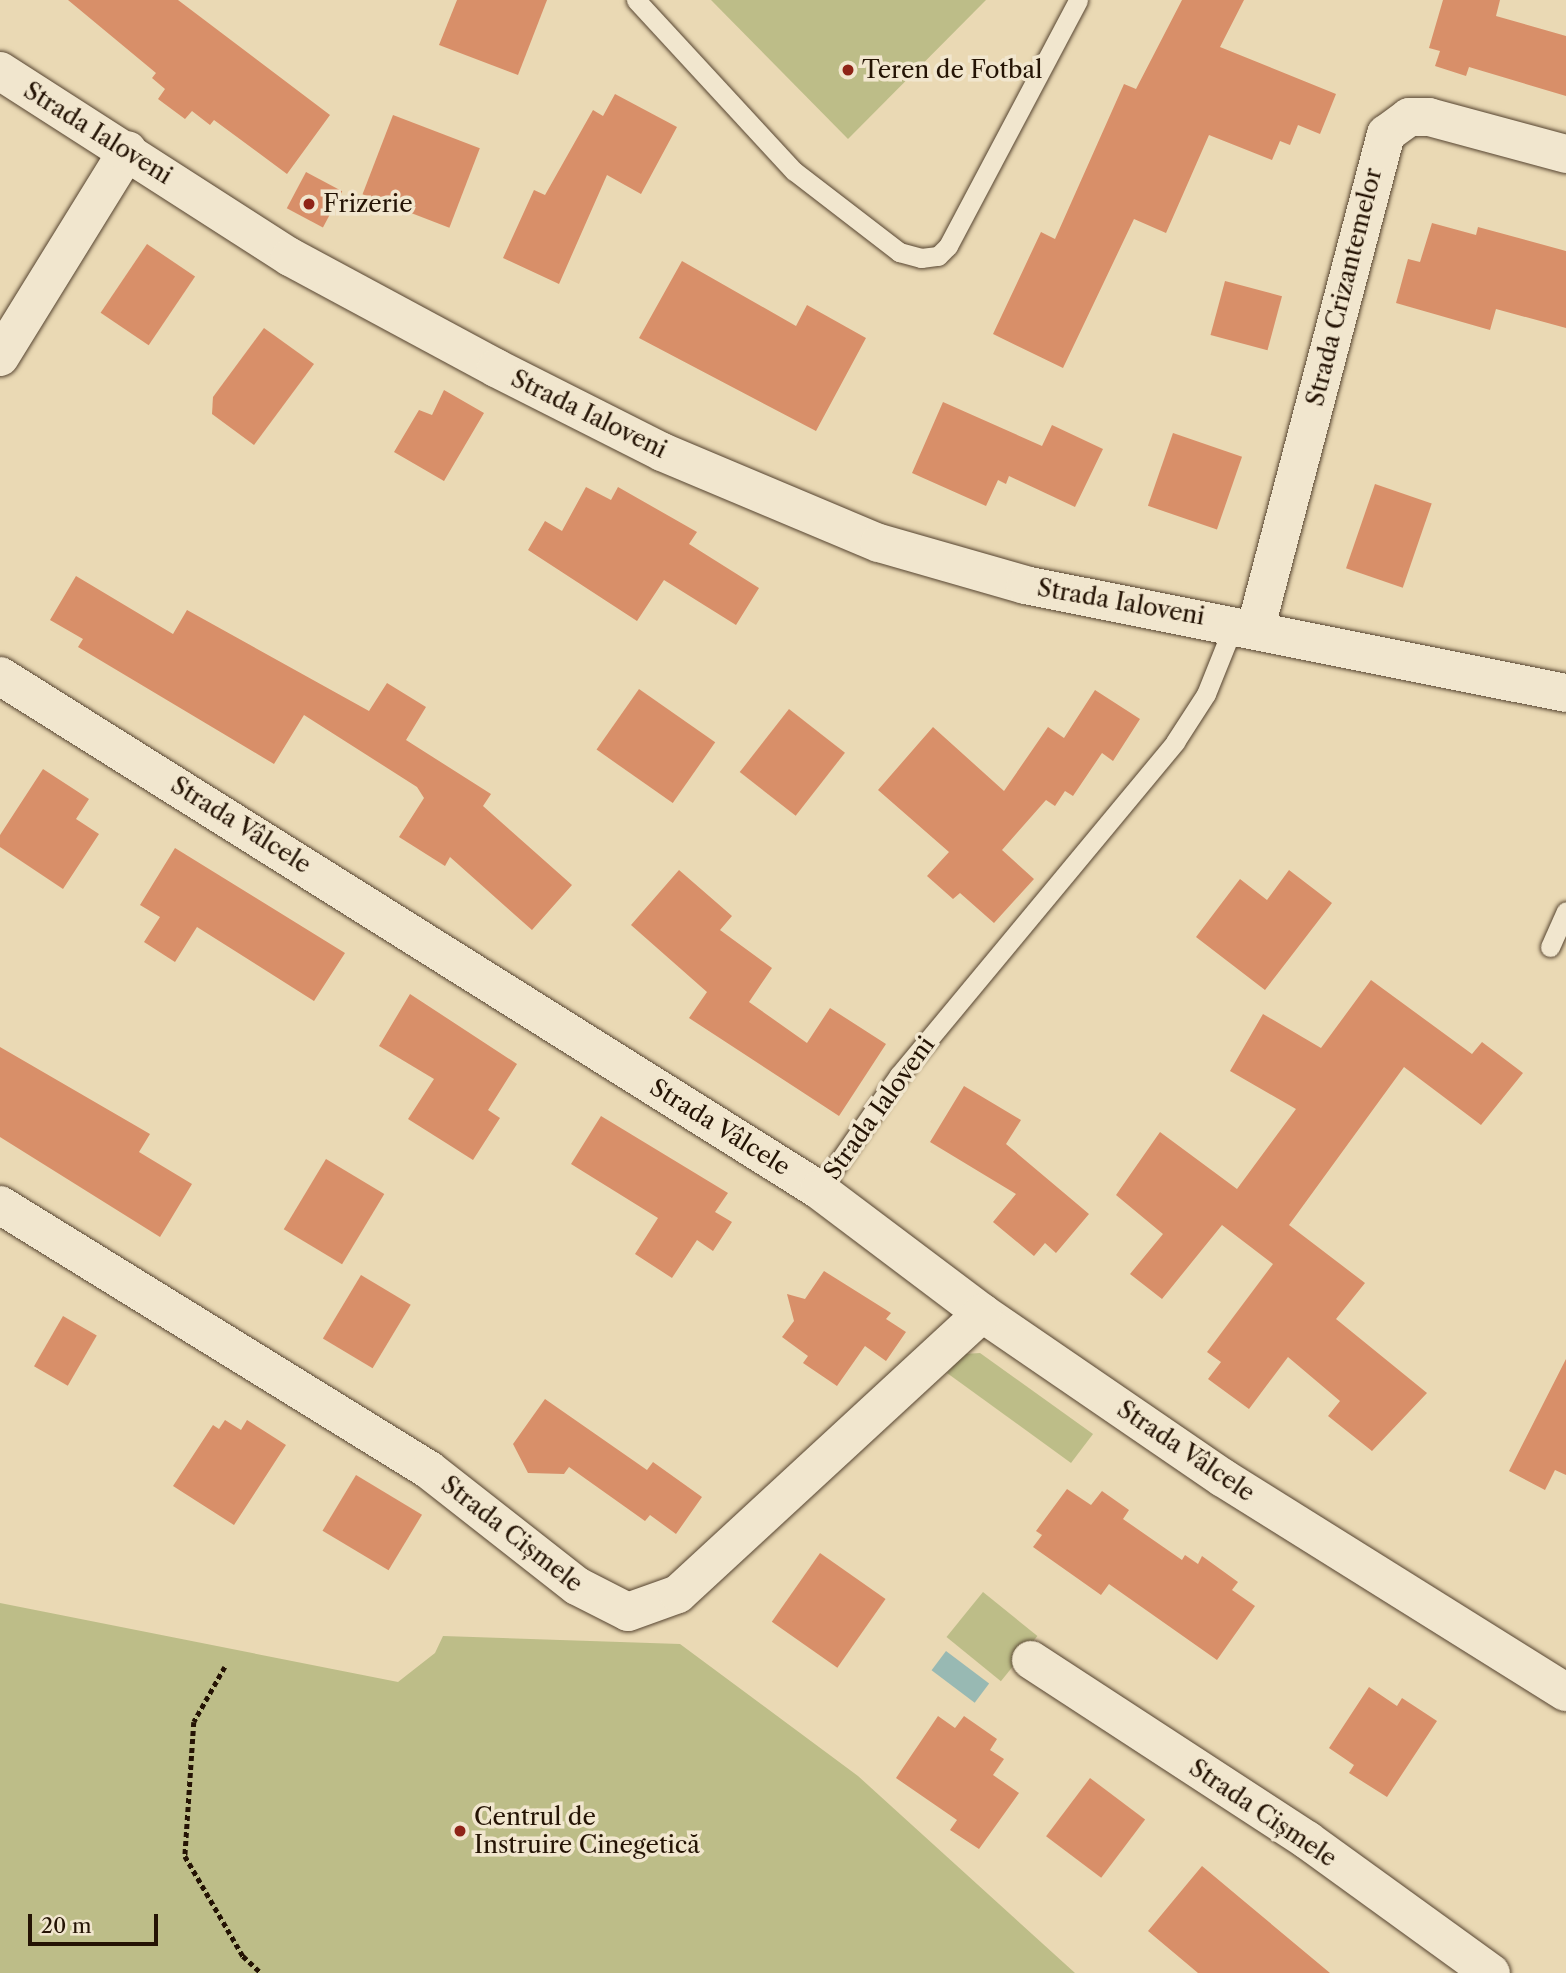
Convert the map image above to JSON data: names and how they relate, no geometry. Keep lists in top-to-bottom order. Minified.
{"streets":{"street":["Strada Ialoveni","Strada Crizantemelor","Strada Vâlcele","Strada Cișmele"]},"crossings":[["Strada Ialoveni","Strada Crizantemelor"],["Strada Ialoveni","Strada Vâlcele"],["Strada Vâlcele","Strada Cișmele"]],"places":["Teren de Fotbal","Frizerie","Centrul de Instruire Cinegetică"],"scale_bar":"20 m"}
